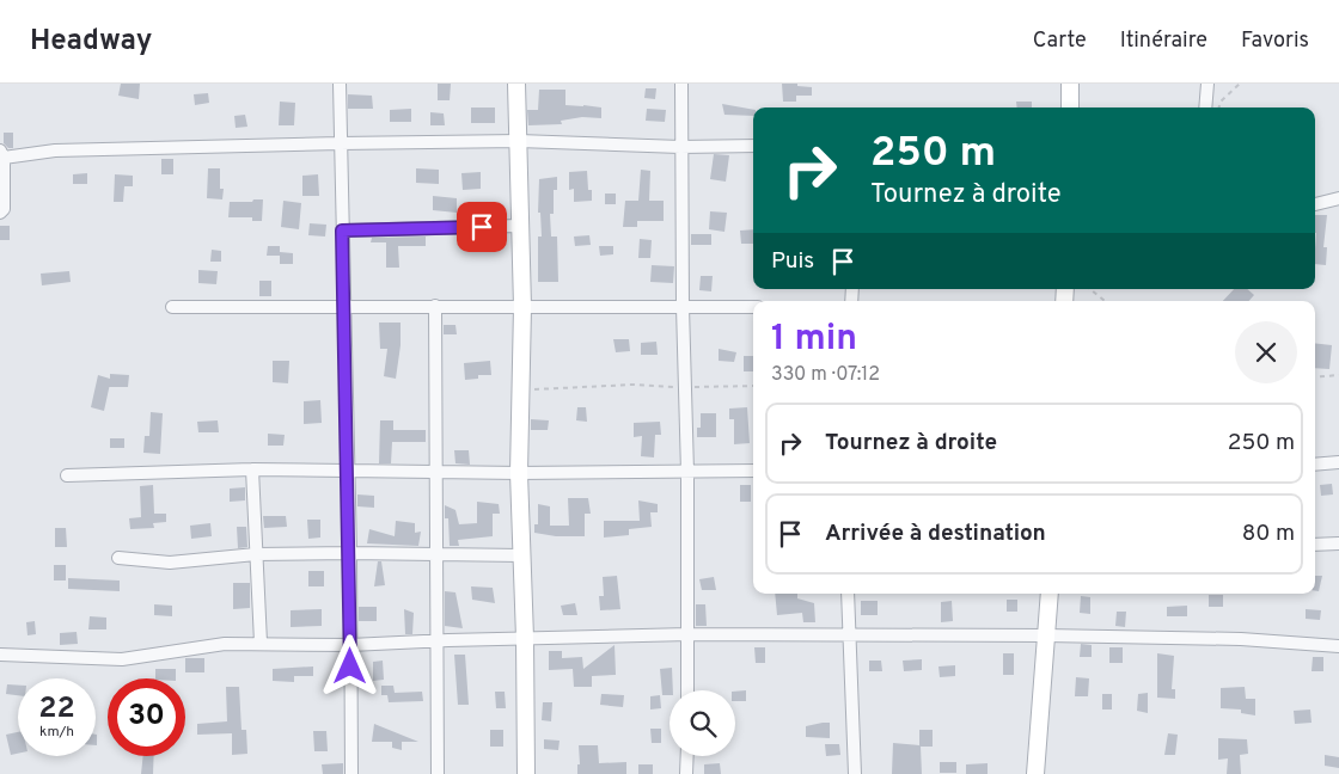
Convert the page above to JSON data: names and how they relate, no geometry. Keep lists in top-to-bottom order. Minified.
{"page":{"header":"Headway","nav":["Carte","Itinéraire","Favoris"],"turn":["250 m","Tournez à droite"],"then":"Puis","heading":["1 min","330 m · 07:12"],"list":[{"name":"Tournez à droite","value":"250 m"},{"name":"Arrivée à destination","value":"80 m"}],"speed":"22 km/h","limit":"30"}}
